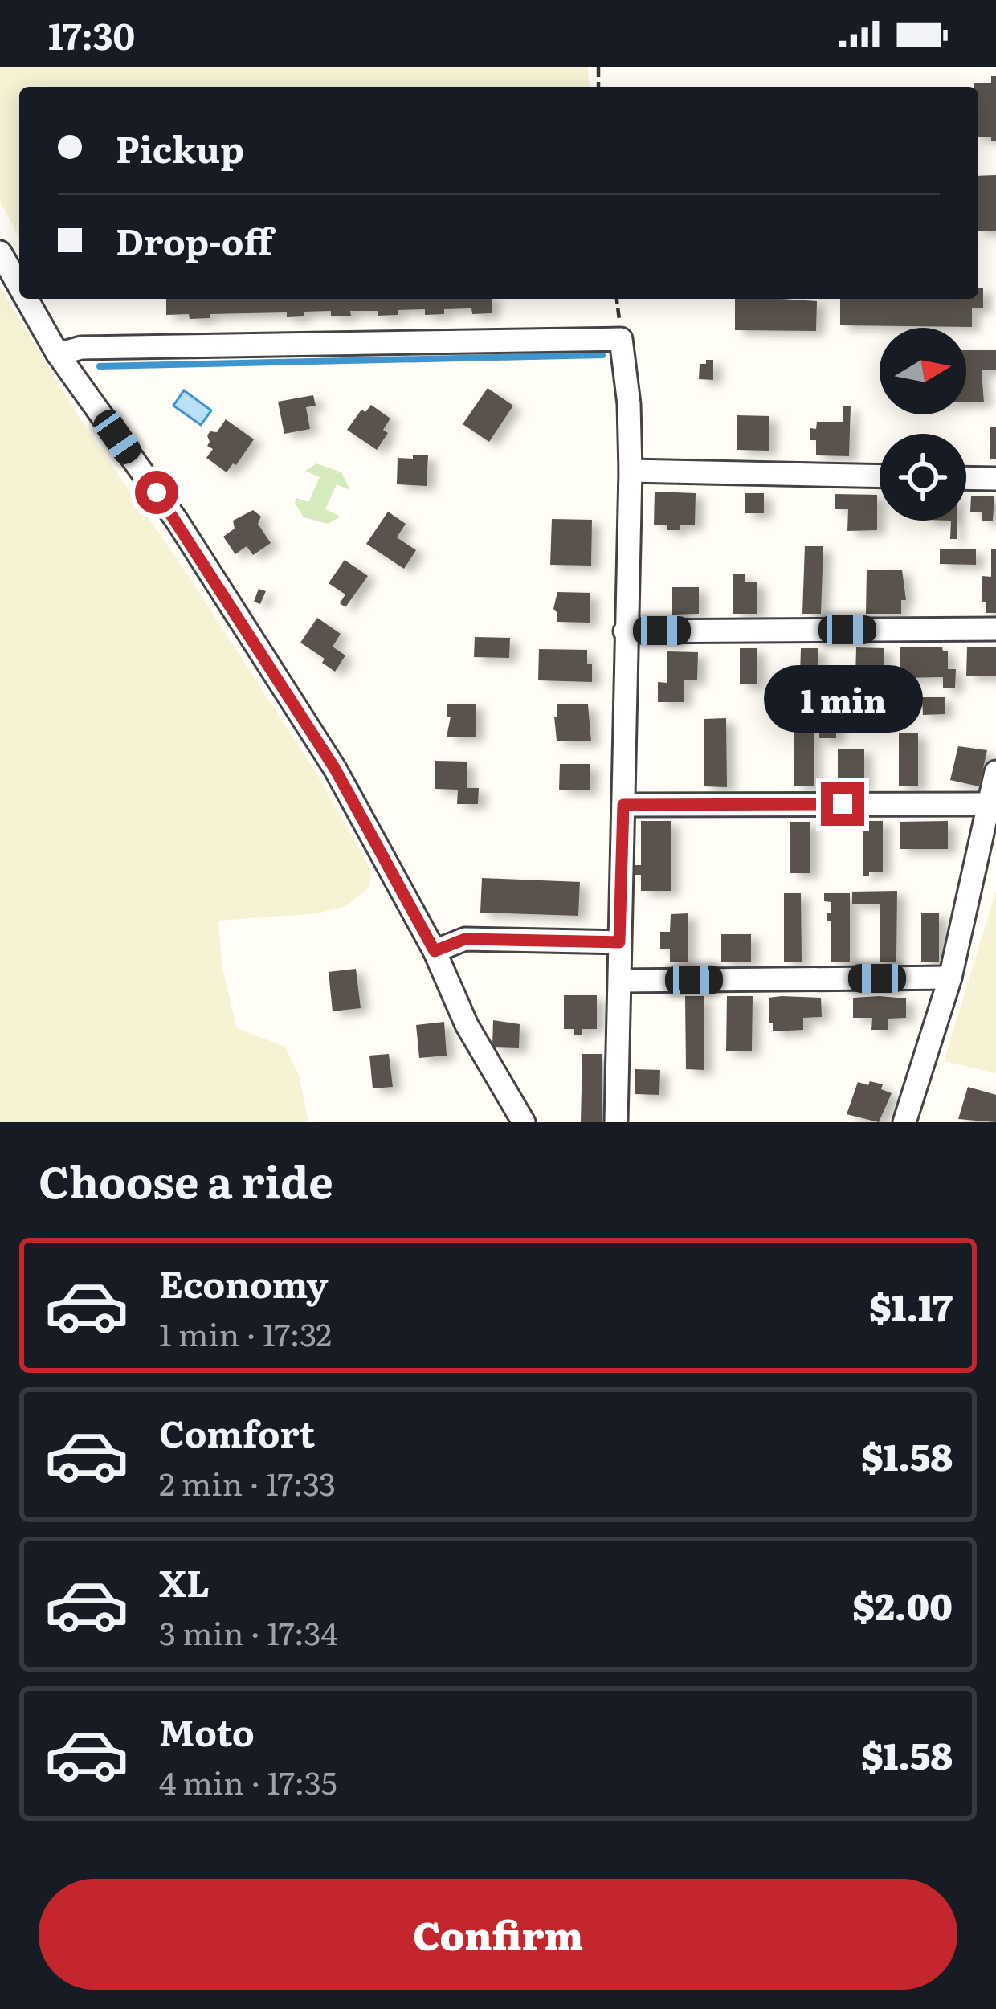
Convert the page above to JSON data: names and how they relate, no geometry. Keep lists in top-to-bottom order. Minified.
{"north":"right","page":{"status":"17:30","banner":["Pickup","Drop-off"],"bubble":"1 min","heading":"Choose a ride","list":[{"name":"Economy","note":"1 min · 17:32","value":"$1.17"},{"name":"Comfort","note":"2 min · 17:33","value":"$1.58"},{"name":"XL","note":"3 min · 17:34","value":"$2.00"},{"name":"Moto","note":"4 min · 17:35","value":"$1.58"}],"buttons":"Confirm"}}
